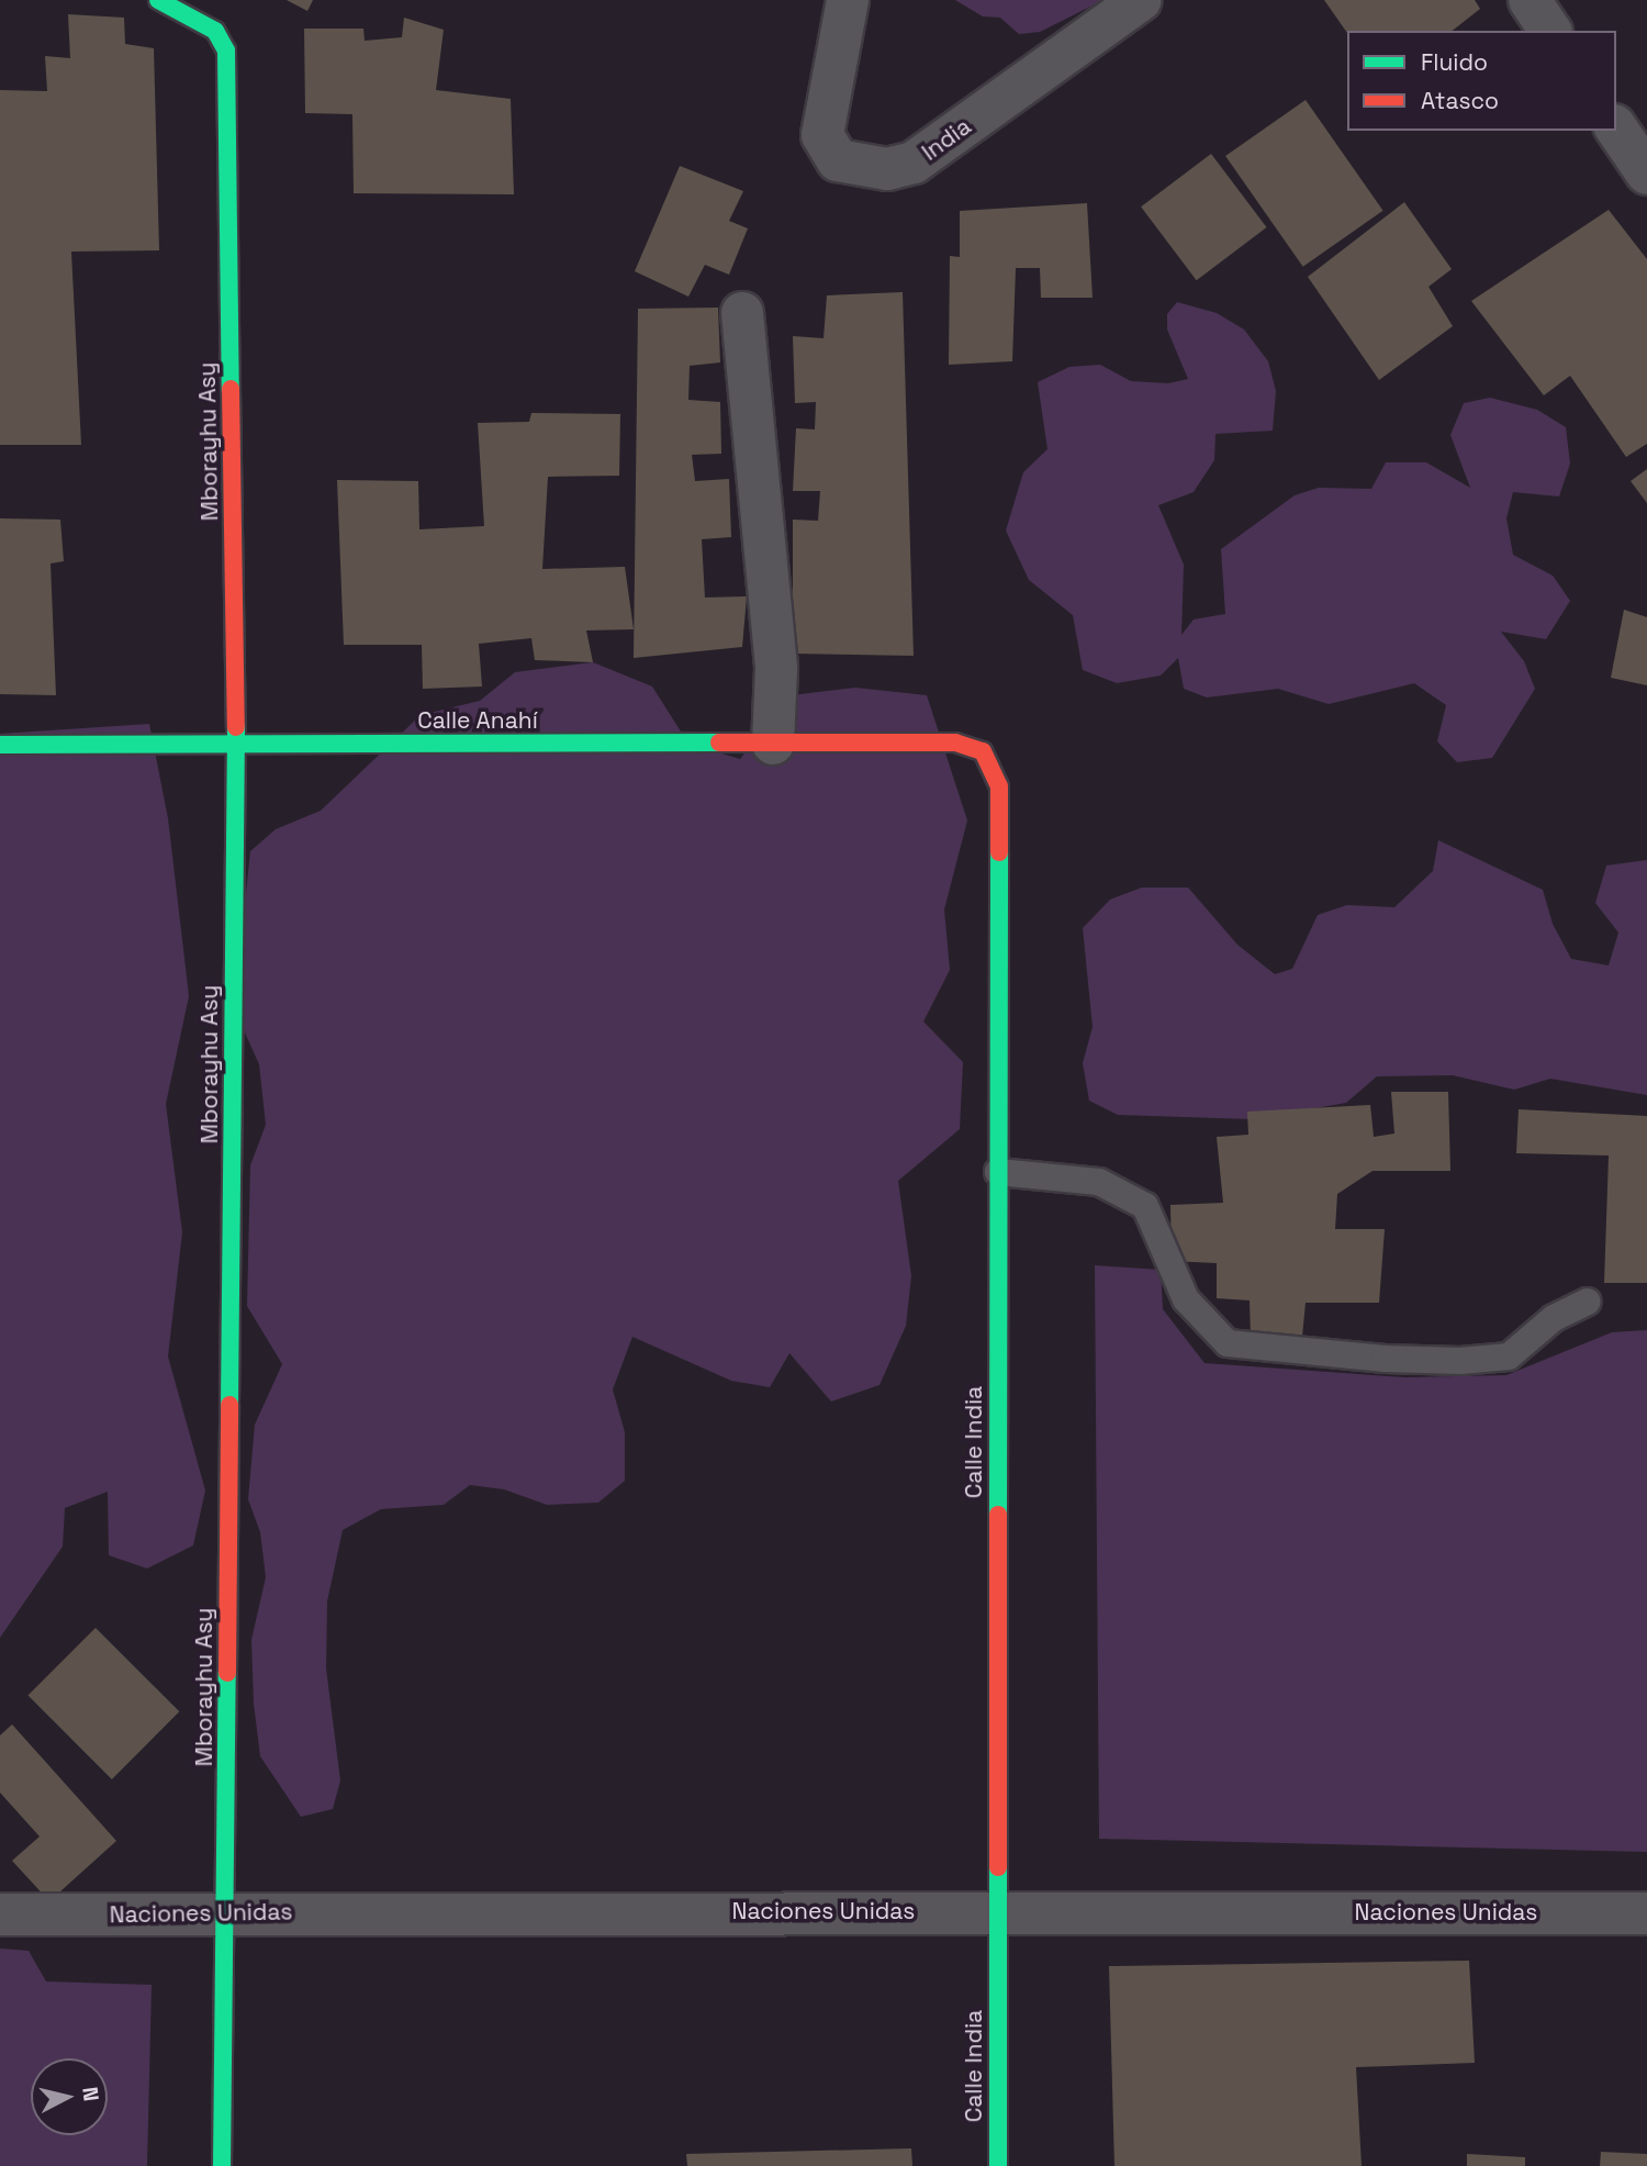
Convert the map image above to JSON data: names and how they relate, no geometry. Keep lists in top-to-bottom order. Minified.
{"streets":{"street":["India","Mborayhu Asy","Calle Anahí","Calle India","Naciones Unidas"]},"crossings":[["Mborayhu Asy","Calle Anahí"],["Mborayhu Asy","Naciones Unidas"],["Calle Anahí","Calle India"],["Calle India","Naciones Unidas"]],"legend":["Fluido","Atasco"],"north":"right"}
